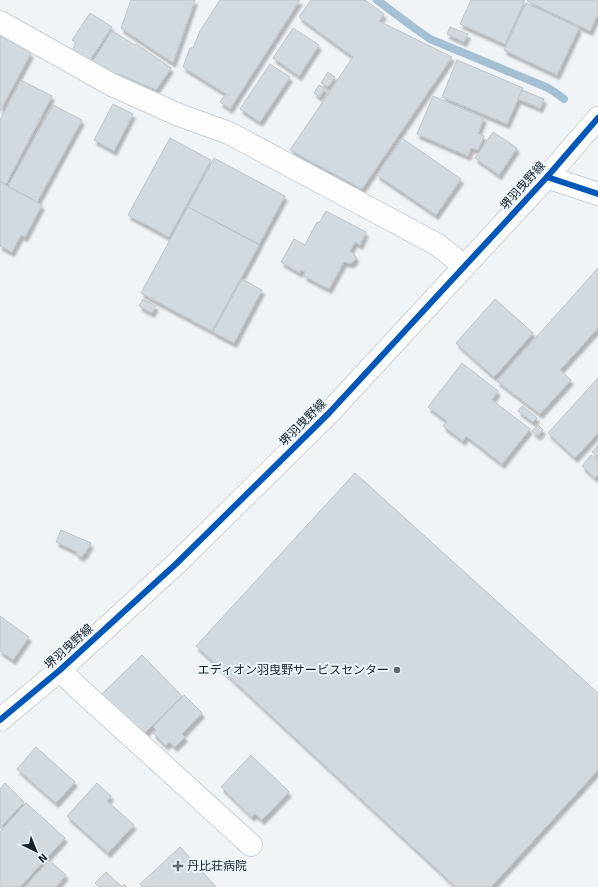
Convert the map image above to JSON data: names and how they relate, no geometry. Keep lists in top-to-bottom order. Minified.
{"streets":{"main road":["堺羽曳野線"]},"places":{"other":["エディオン羽曳野サービスセンター"],"health":["丹比荘病院"]},"north":"bottom right"}
